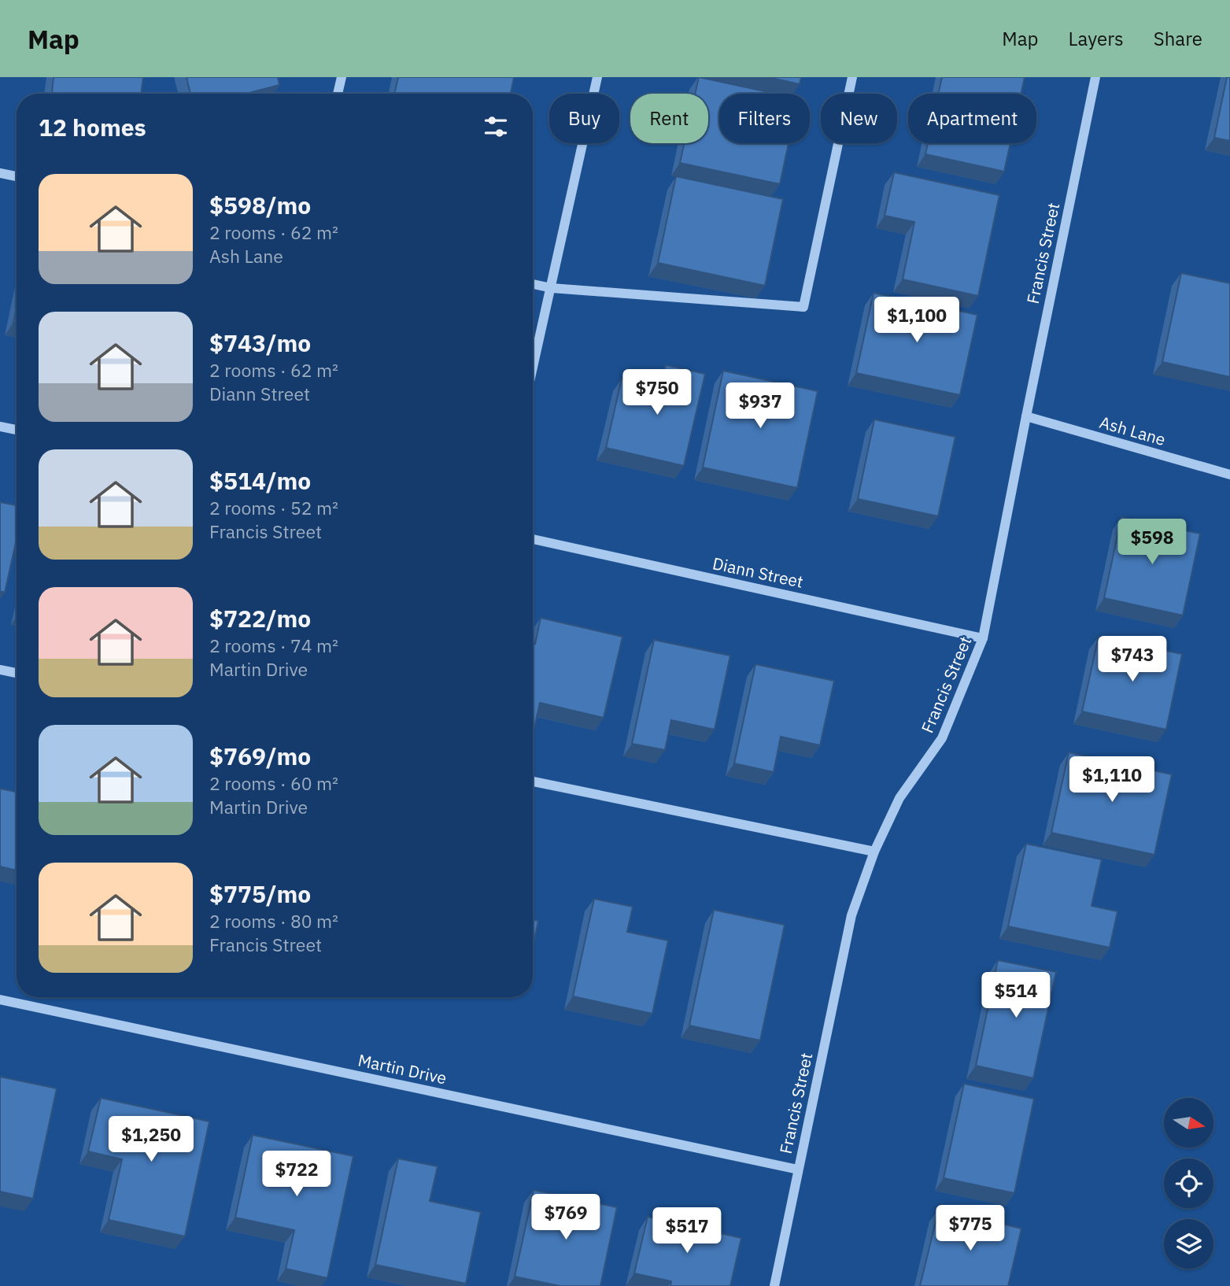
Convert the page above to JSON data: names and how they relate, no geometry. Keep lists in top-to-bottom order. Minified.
{"streets":{"street":["Francis Street","Ash Lane","Diann Street","Martin Drive"]},"crossings":[["Francis Street","Ash Lane"],["Francis Street","Diann Street"],["Francis Street","Martin Drive"]],"north":"right","page":{"header":"Map","nav":["Map","Layers","Share"],"chip":["Buy","Rent","Filters","New","Apartment"],"heading":"12 homes","list":[{"name":"$598/mo","note":"2 rooms · 62 m² · Ash Lane"},{"name":"$743/mo","note":"2 rooms · 62 m² · Diann Street"},{"name":"$514/mo","note":"2 rooms · 52 m² · Francis Street"},{"name":"$722/mo","note":"2 rooms · 74 m² · Martin Drive"},{"name":"$769/mo","note":"2 rooms · 60 m² · Martin Drive"},{"name":"$775/mo","note":"2 rooms · 80 m² · Francis Street"}],"price":["$1,100","$750","$937","$598","$743","$1,110","$514","$1,250","$722","$769","$775","$517"]}}
